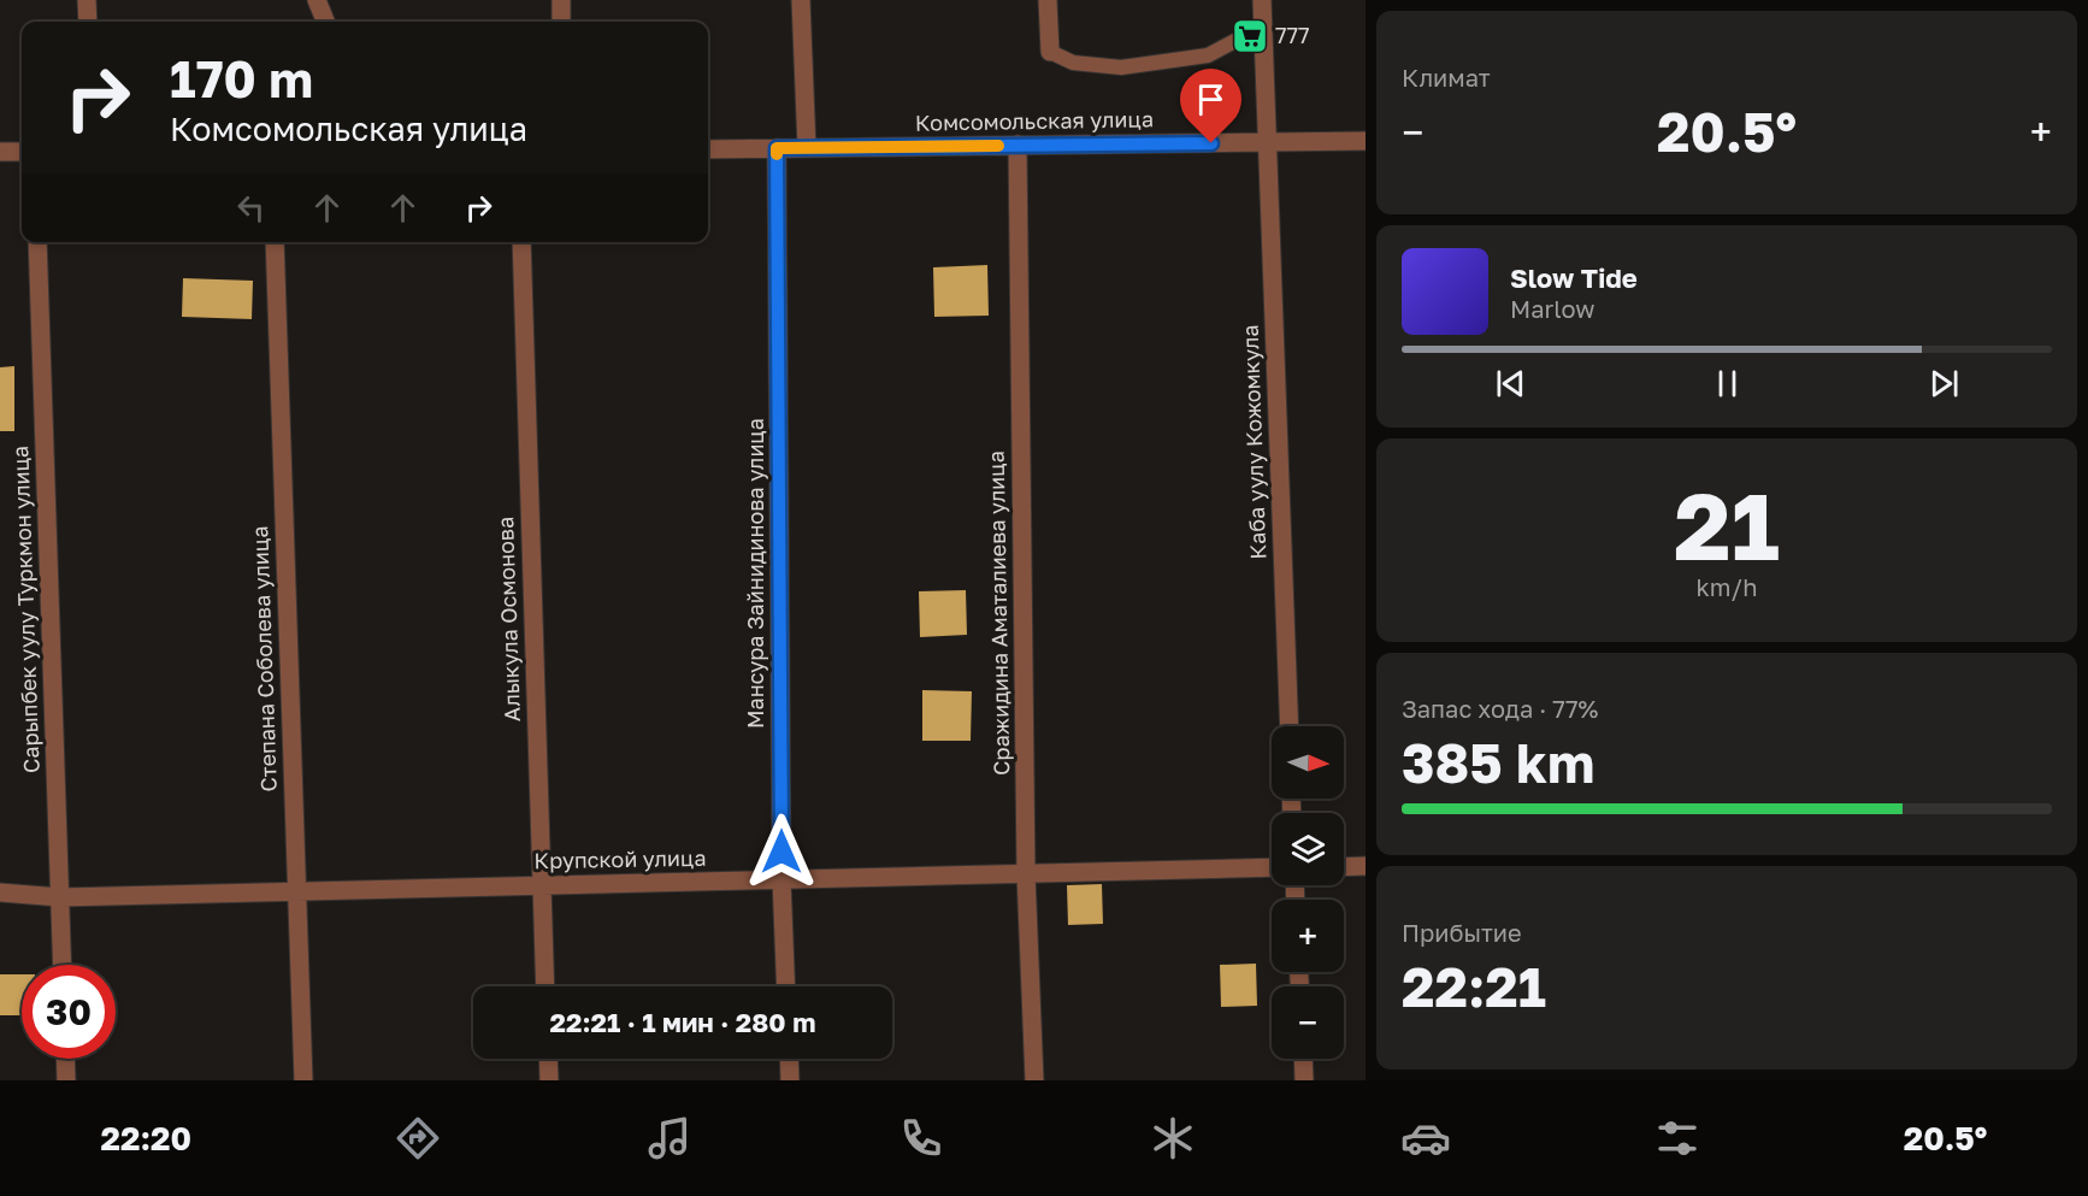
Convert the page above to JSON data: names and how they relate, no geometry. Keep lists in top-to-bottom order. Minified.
{"streets":{"street":["Комсомольская улица","Каба уулу Кожомкула","Мансура Зайнидинова улица","Сарыпбек уулу Туркмон улица","Сражидина Аматалиева улица","Алыкула Осмонова","Степана Соболева улица","Крупской улица"]},"crossings":[["Комсомольская улица","Каба уулу Кожомкула"],["Комсомольская улица","Мансура Зайнидинова улица"],["Комсомольская улица","Сражидина Аматалиева улица"],["Мансура Зайнидинова улица","Крупской улица"],["Сарыпбек уулу Туркмон улица","Крупской улица"],["Сражидина Аматалиева улица","Крупской улица"],["Алыкула Осмонова","Крупской улица"],["Степана Соболева улица","Крупской улица"]],"places":{"supermarket":["777"]},"north":"right","page":{"tile":["Климат",["21","km/h"],["Запас хода · 77%","385 km"],["Прибытие","22:21"]],"turn":["170 m","Комсомольская улица"],"heat":["−","20.5°","+"],"song":["Slow Tide","Marlow"],"map_buttons":["+","−"],"limit":"30","trip":"22:21 · 1 мин · 280 m","tabs":["22:20","20.5°"]}}
